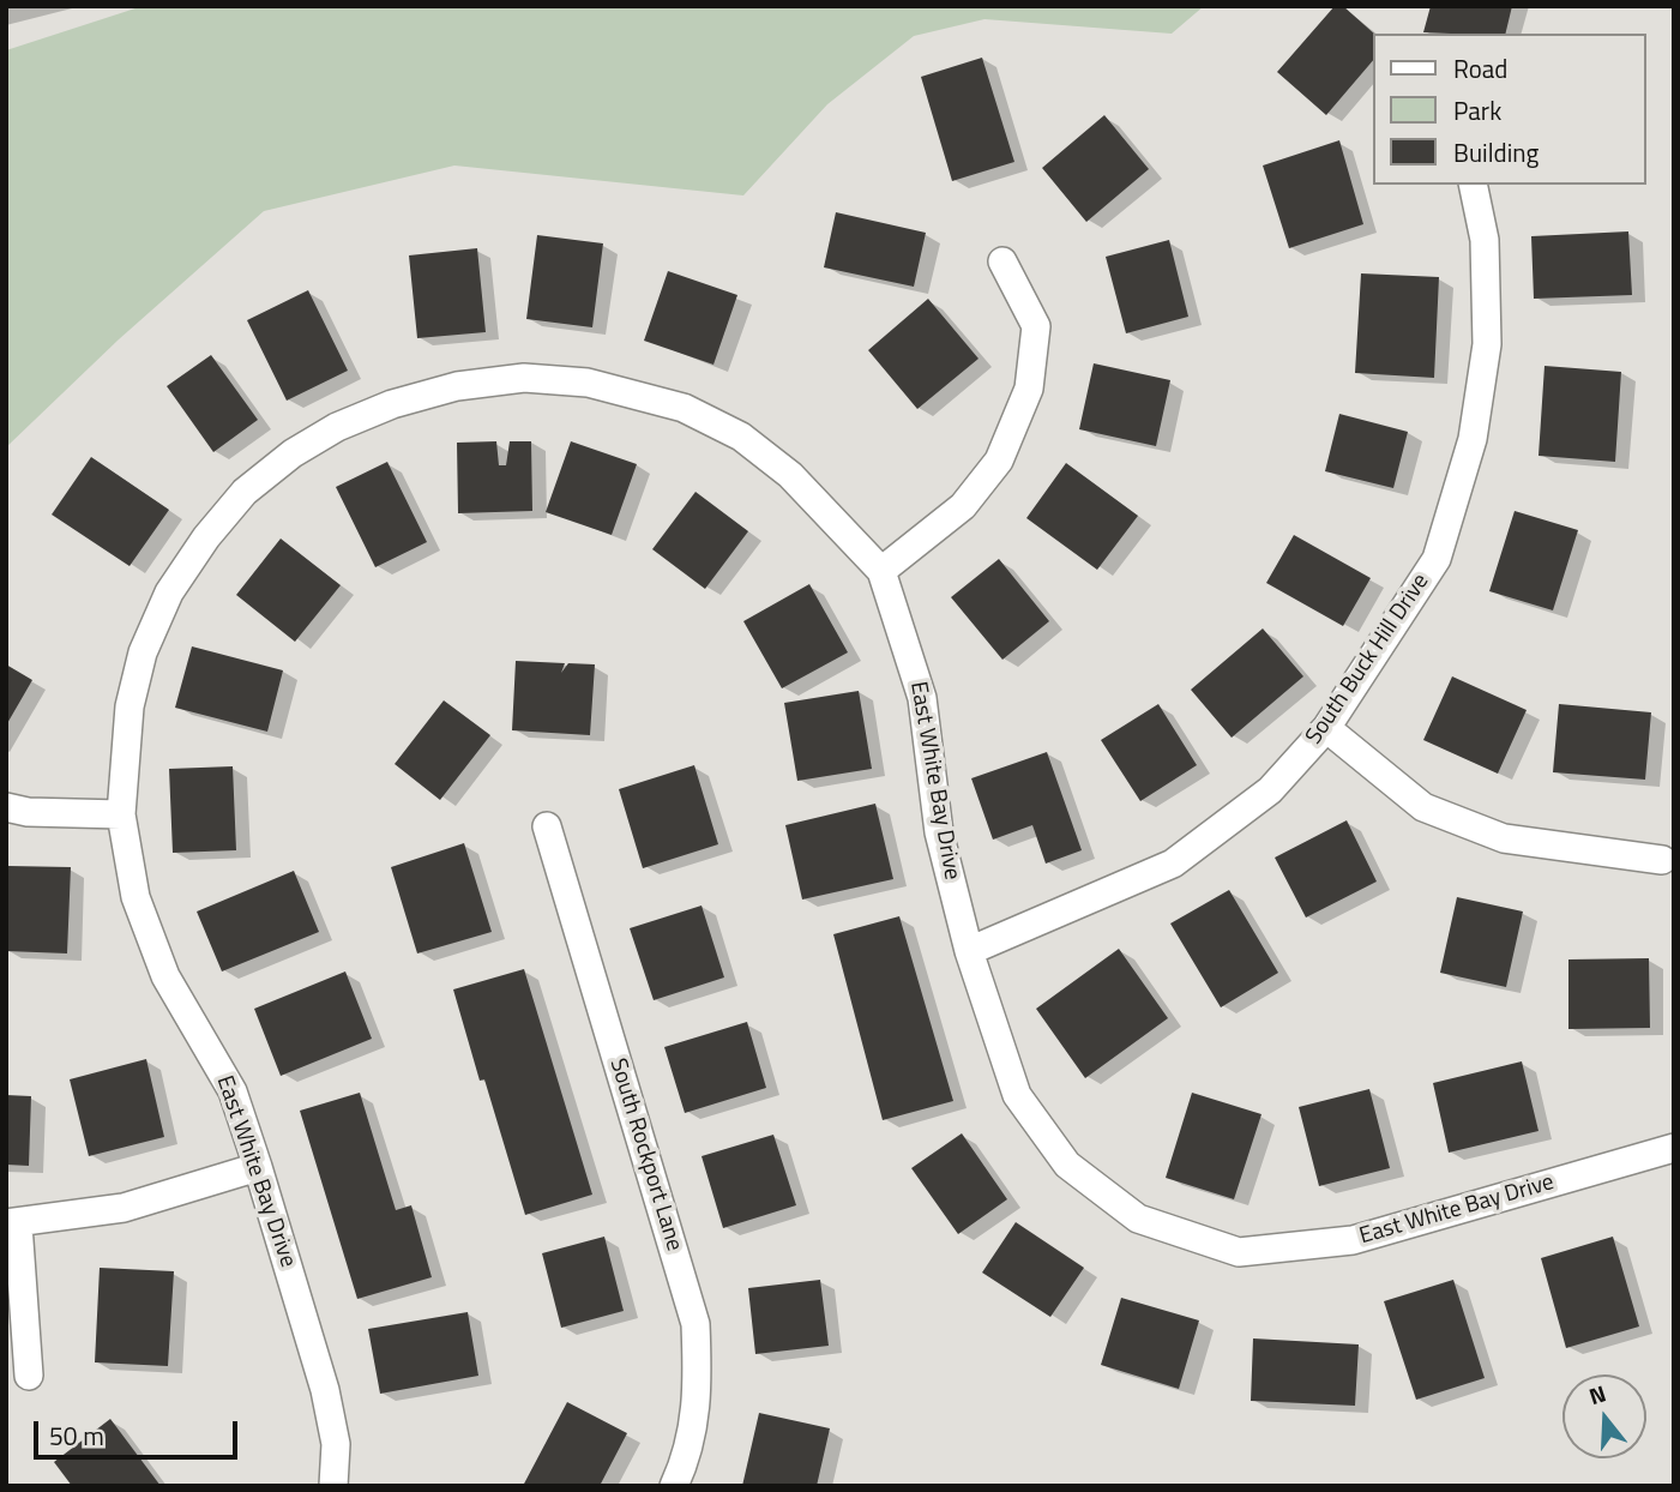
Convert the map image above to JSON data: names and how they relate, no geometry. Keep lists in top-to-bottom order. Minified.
{"streets":{"street":["South Buck Hill Drive","East White Bay Drive","South Rockport Lane"]},"crossings":[["South Buck Hill Drive","East White Bay Drive"]],"legend":["Road","Park","Building"],"scale_bar":"50 m","north":"top"}
